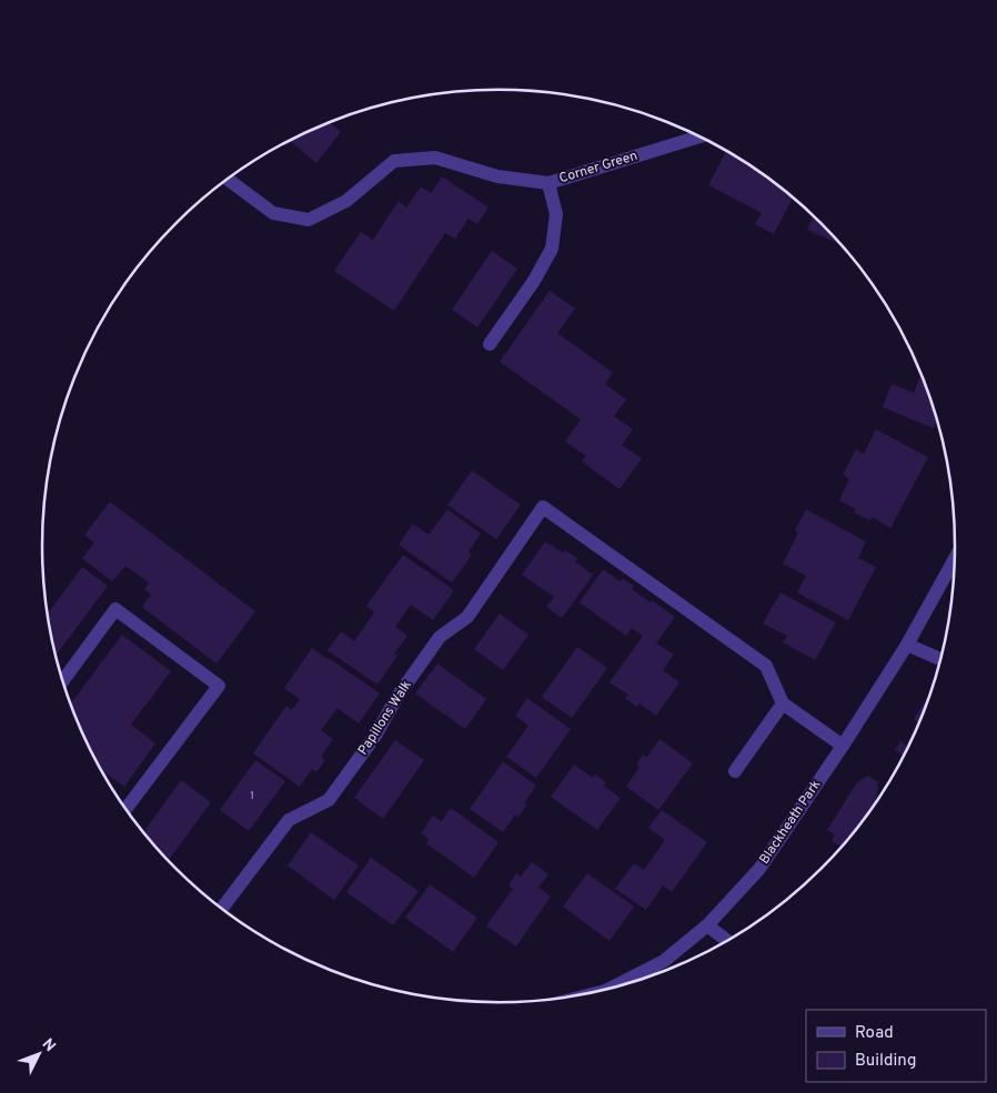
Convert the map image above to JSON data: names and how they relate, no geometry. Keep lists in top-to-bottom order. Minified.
{"streets":{"street":["Corner Green","Papillons Walk","Blackheath Park"]},"house_numbers":["1"],"legend":["Road","Building"],"north":"top right"}
